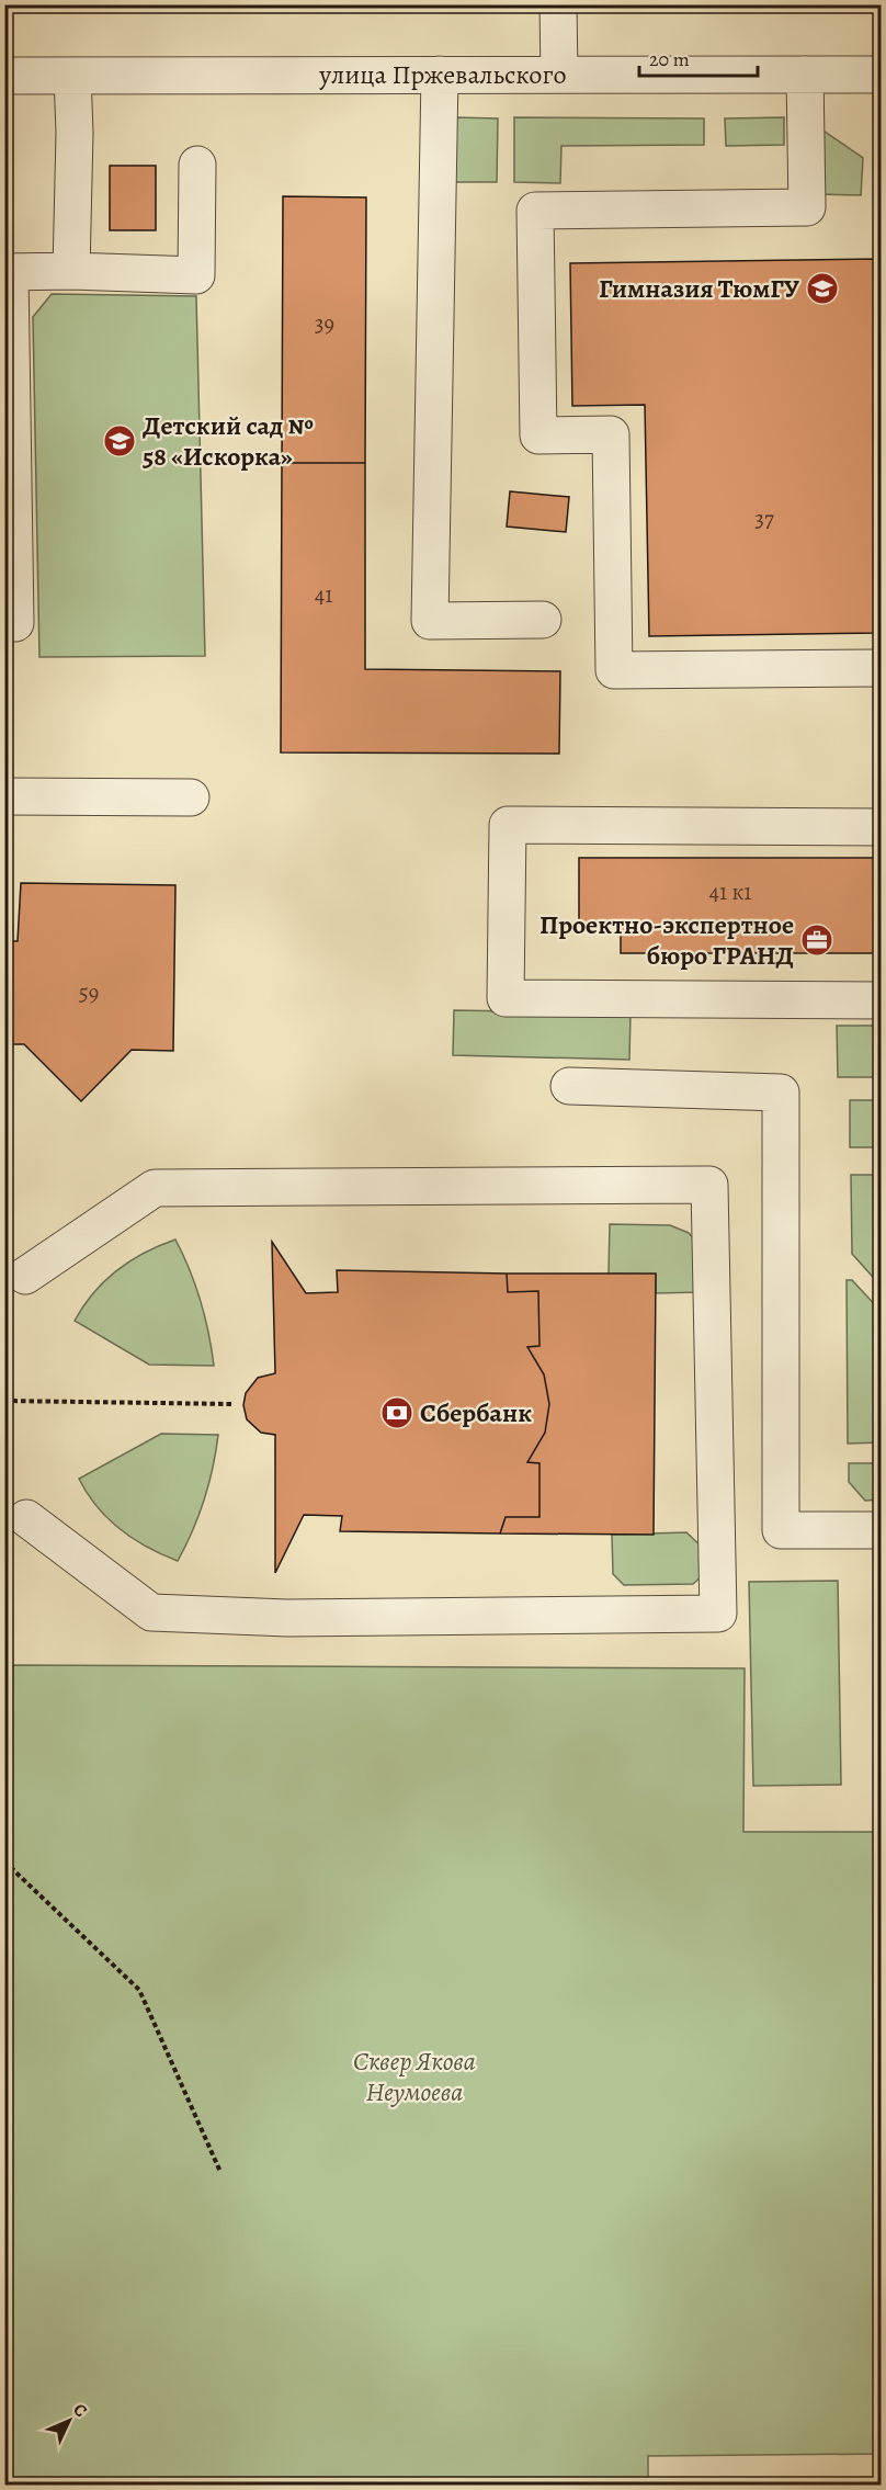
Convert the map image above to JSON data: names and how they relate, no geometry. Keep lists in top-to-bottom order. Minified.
{"streets":{"street":["улица Пржевальского"]},"parks":["Сквер Якова Неумоева"],"places":{"school or university":["Гимназия ТюмГУ","Детский сад № 58 «Искорка»"],"office":["Проектно-экспертное бюро ГРАНД"],"bank":["Сбербанк"]},"house_numbers":["39","37","41","41 к1","59"],"scale_bar":"20 m","north":"top right"}
